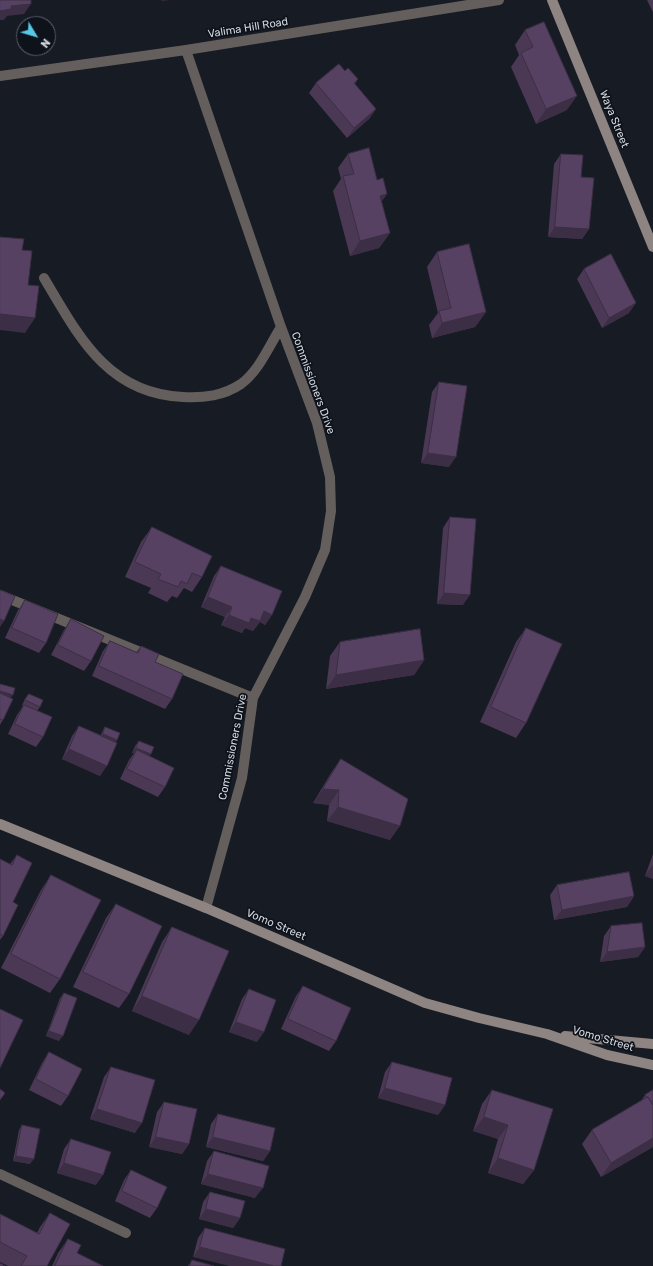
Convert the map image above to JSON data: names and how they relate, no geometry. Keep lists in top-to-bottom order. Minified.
{"streets":{"main road":["Waya Street","Vomo Street"],"street":["Valima Hill Road","Commissioners Drive"]},"crossings":[["Valima Hill Road","Commissioners Drive"],["Commissioners Drive","Vomo Street"]],"north":"bottom right"}
